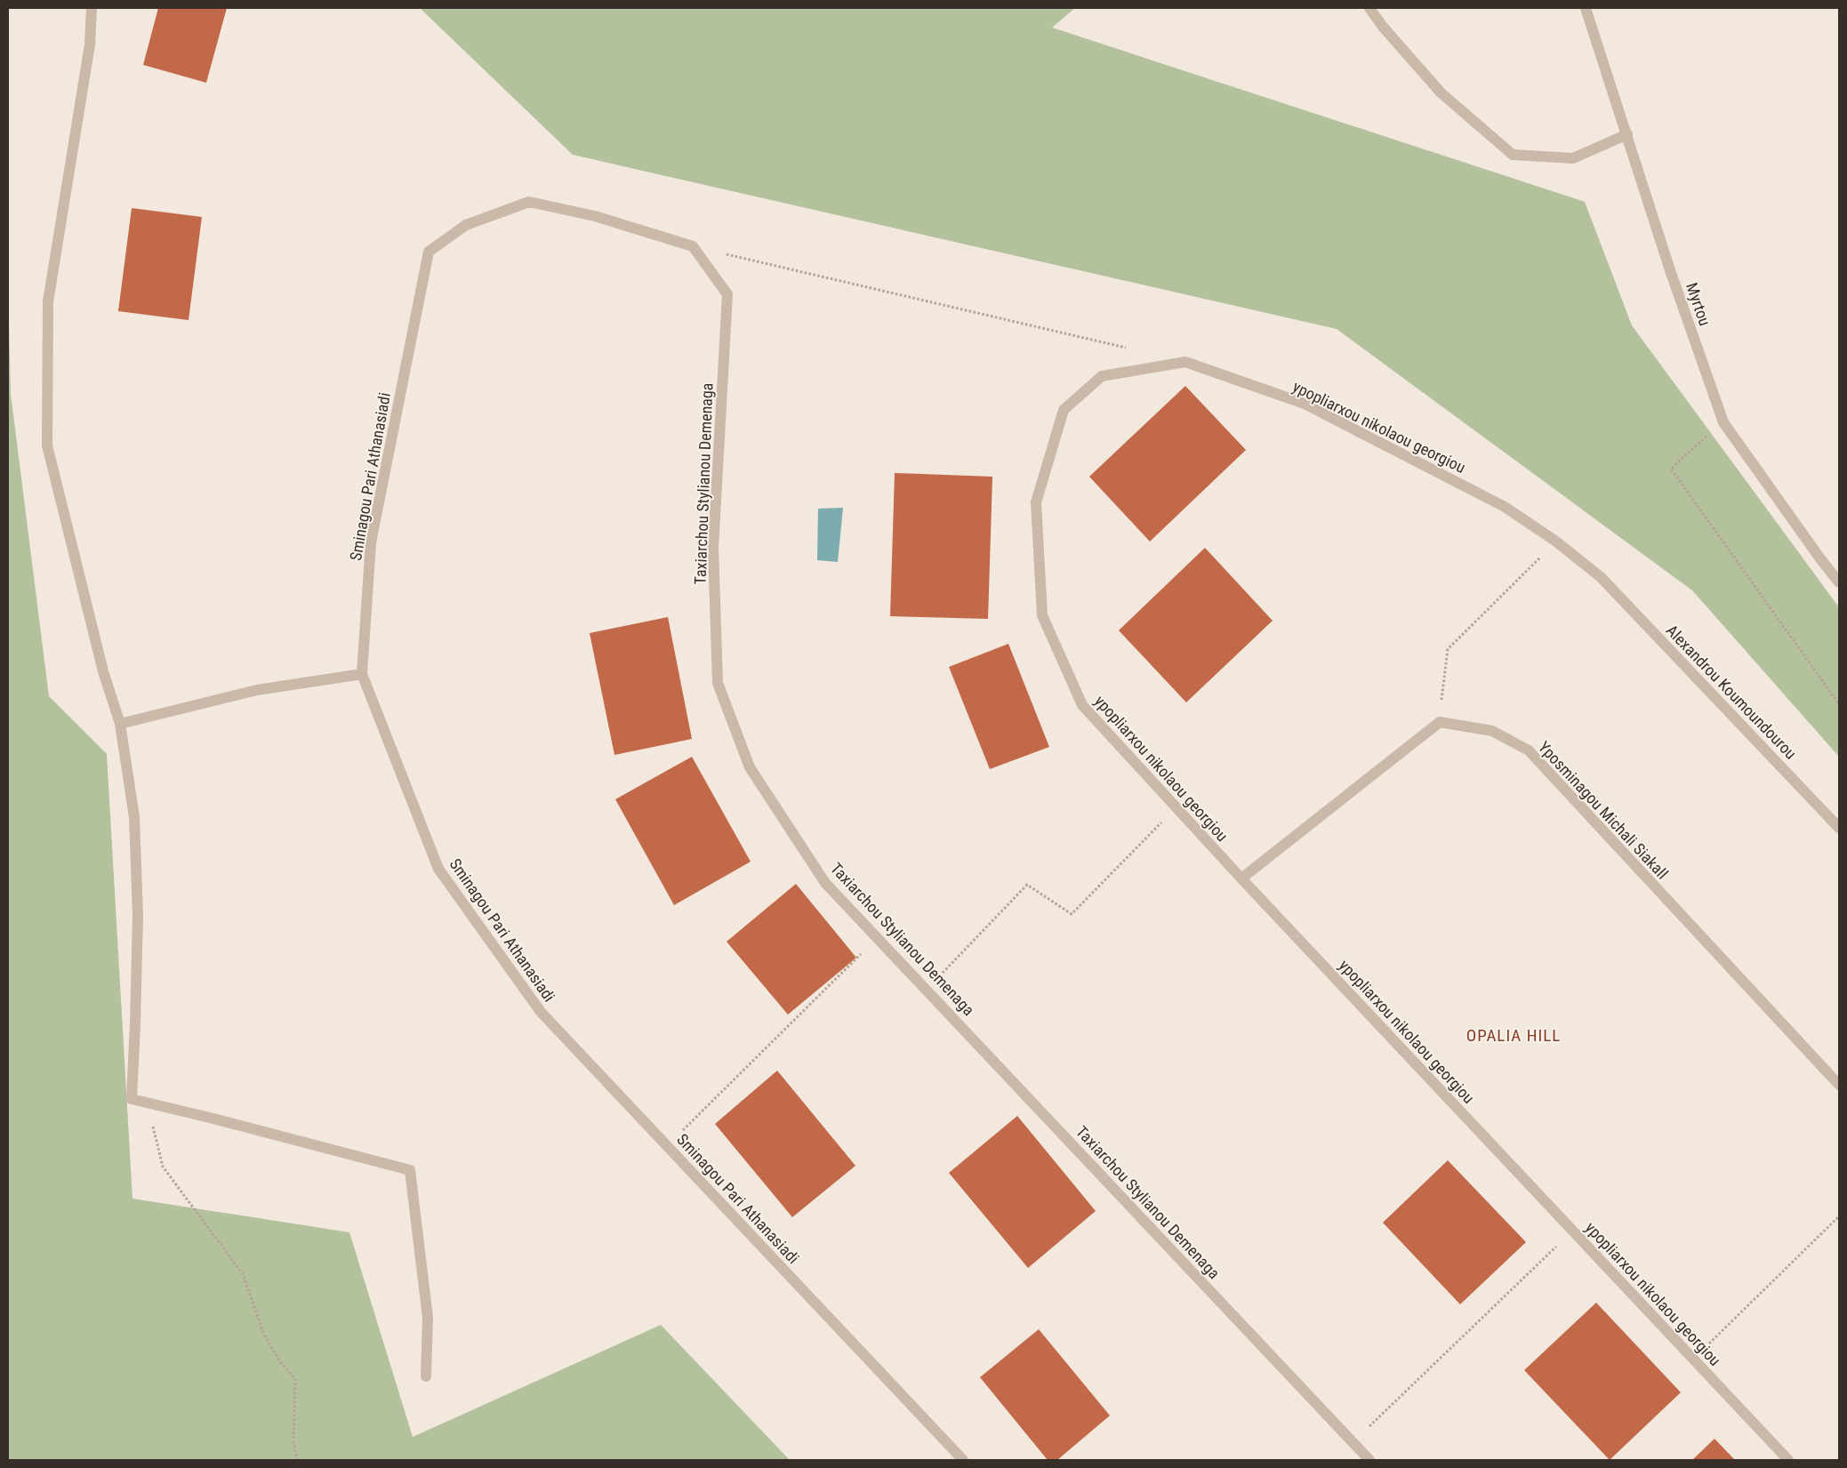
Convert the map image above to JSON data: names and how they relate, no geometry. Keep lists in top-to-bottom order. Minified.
{"streets":{"street":["Myrtou","ypopliarxou nikolaou georgiou","Sminagou Pari Athanasiadi","Taxiarchou Stylianou Demenaga","Alexandrou Koumoundourou","Yposminagou Michali Siakall"]},"crossings":[["ypopliarxou nikolaou georgiou","Alexandrou Koumoundourou"],["Sminagou Pari Athanasiadi","Taxiarchou Stylianou Demenaga"]],"districts":["OPALIA HILL"]}
